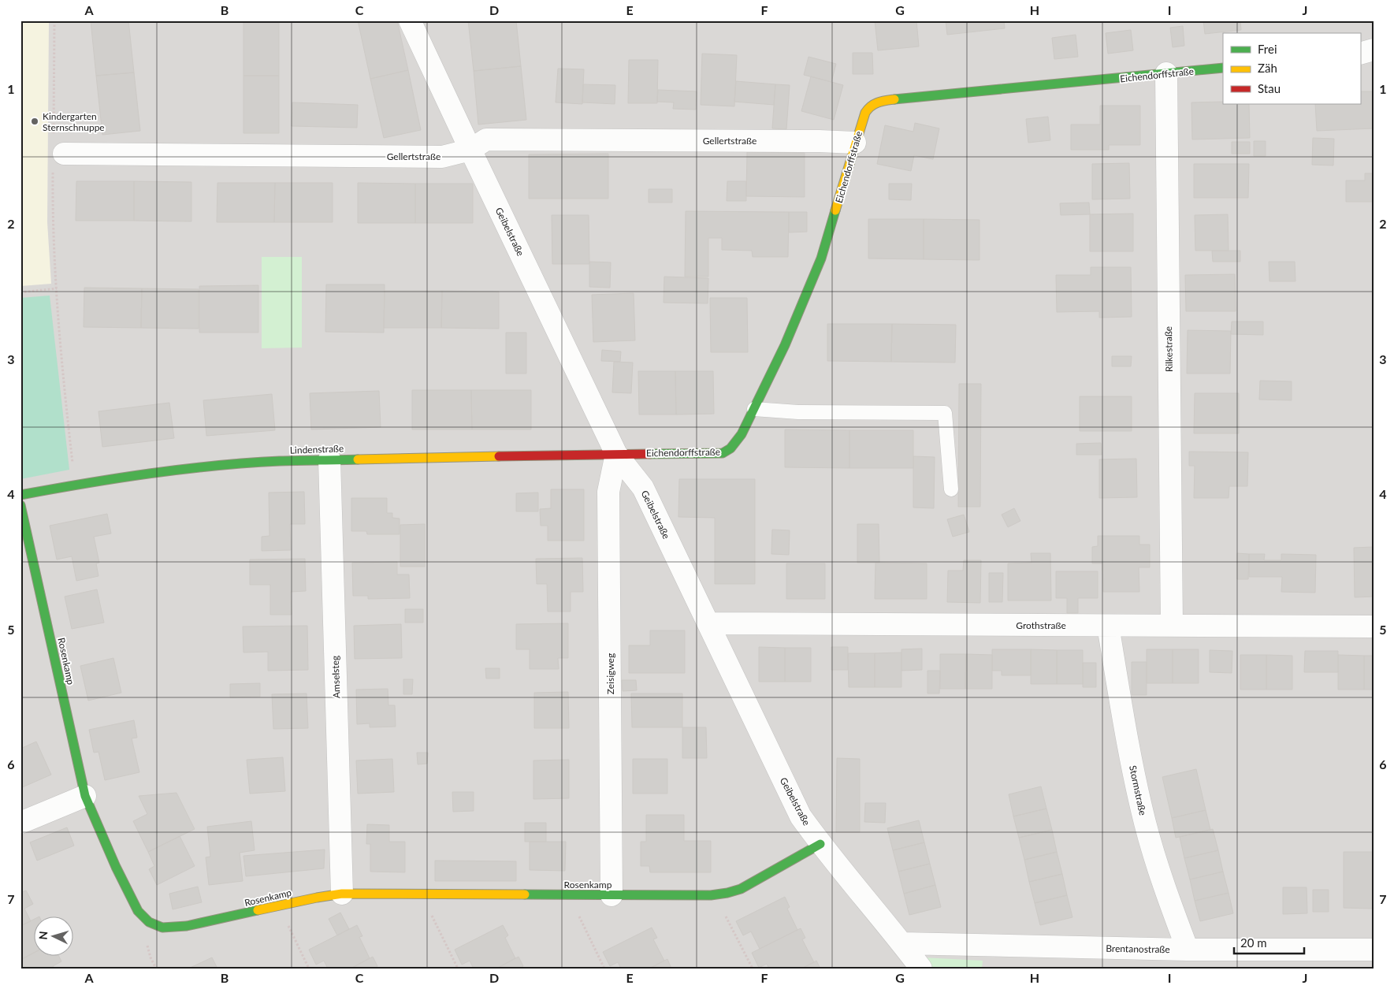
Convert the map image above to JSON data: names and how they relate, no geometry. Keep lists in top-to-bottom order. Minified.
{"streets":{"street":["Eichendorffstraße","Gellertstraße","Geibelstraße","Rilkestraße","Lindenstraße","Grothstraße","Rosenkamp","Zeisigweg","Amselsteg","Stormstraße","Brentanostraße"]},"crossings":[["Eichendorffstraße","Gellertstraße"],["Eichendorffstraße","Geibelstraße"],["Eichendorffstraße","Rilkestraße"],["Eichendorffstraße","Lindenstraße"],["Eichendorffstraße","Zeisigweg"],["Gellertstraße","Geibelstraße"],["Geibelstraße","Lindenstraße"],["Geibelstraße","Grothstraße"],["Geibelstraße","Rosenkamp"],["Geibelstraße","Zeisigweg"],["Geibelstraße","Brentanostraße"],["Rilkestraße","Grothstraße"],["Lindenstraße","Zeisigweg"],["Lindenstraße","Amselsteg"],["Grothstraße","Stormstraße"],["Rosenkamp","Zeisigweg"],["Rosenkamp","Amselsteg"],["Stormstraße","Brentanostraße"]],"places":["Kindergarten Sternschnuppe"],"legend":["Frei","Zäh","Stau"],"scale_bar":"20 m","north":"left","grid":{"columns":["A","B","C","D","E","F","G","H","I","J"],"rows":["1","2","3","4","5","6","7"]}}
